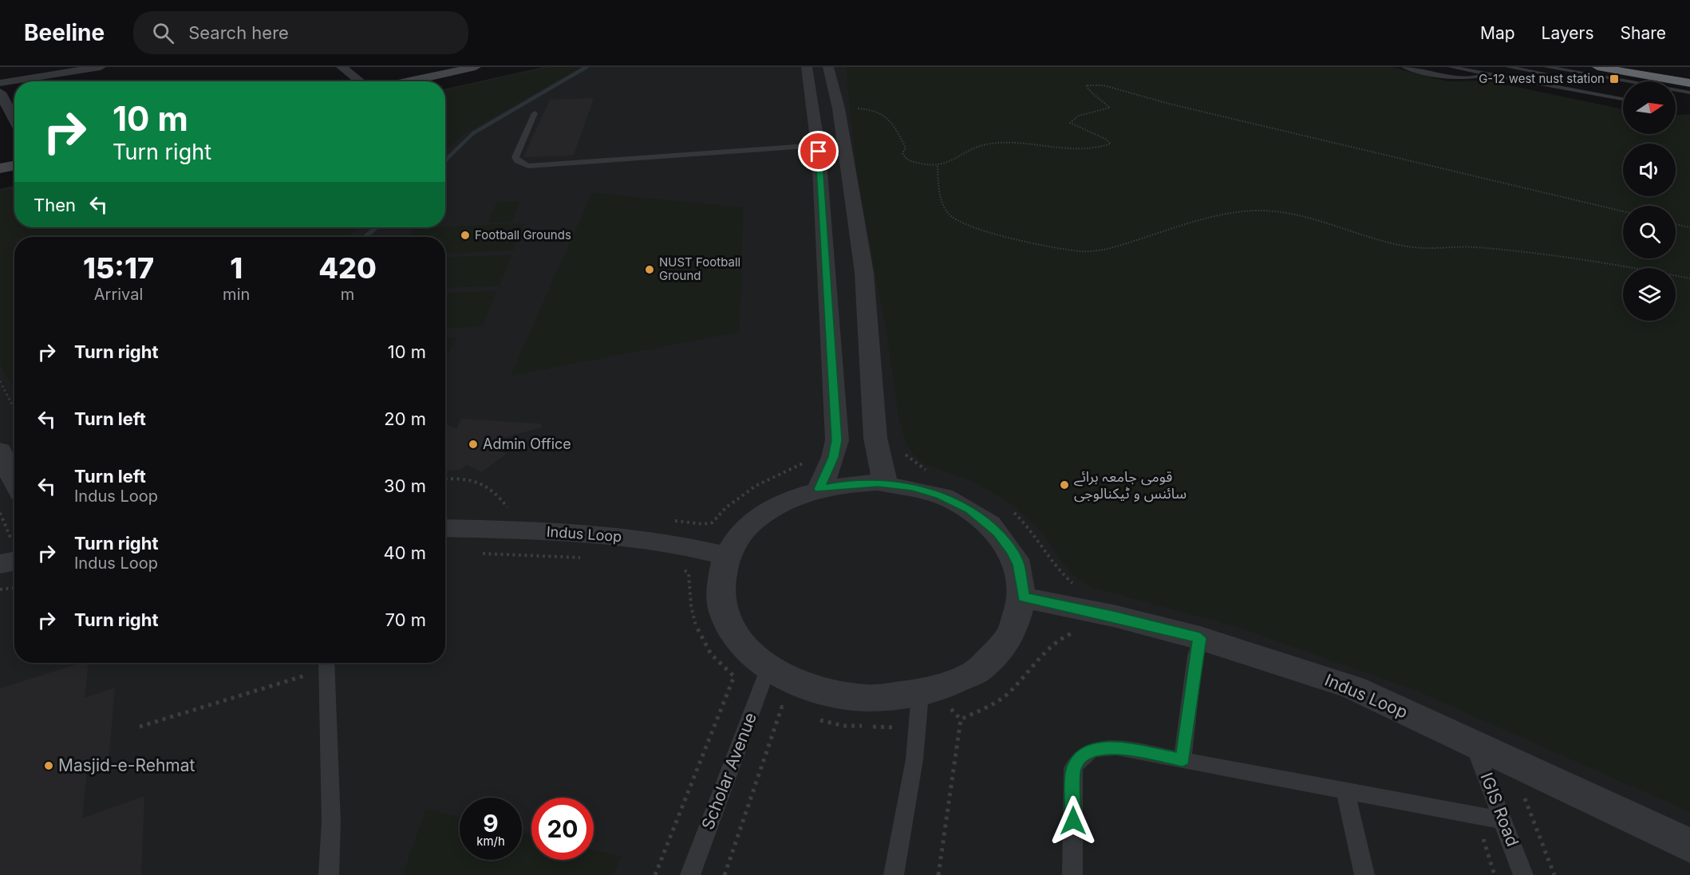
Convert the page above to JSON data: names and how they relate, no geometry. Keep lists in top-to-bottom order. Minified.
{"streets":{"street":["Indus Loop"],"lane":["Scholar Avenue","IGIS Road"]},"crossings":[["Indus Loop","IGIS Road"]],"places":{"transit":["G-12 west nust station"],"other":["Football Grounds","NUST Football Ground","Admin Office","قومی جامعہ برائے سائنس و ٹیکنالوجی","Masjid-e-Rehmat"]},"north":"right","page":{"header":"Beeline","search":"Search here","nav":["Map","Layers","Share"],"turn":["10 m","Turn right"],"then":"Then","eta":["15:17","Arrival","1","min","420","m"],"list":[{"name":"Turn right","value":"10 m"},{"name":"Turn left","value":"20 m"},{"name":"Turn left","note":"Indus Loop","value":"30 m"},{"name":"Turn right","note":"Indus Loop","value":"40 m"},{"name":"Turn right","value":"70 m"}],"speed":"9 km/h","limit":"20"}}
